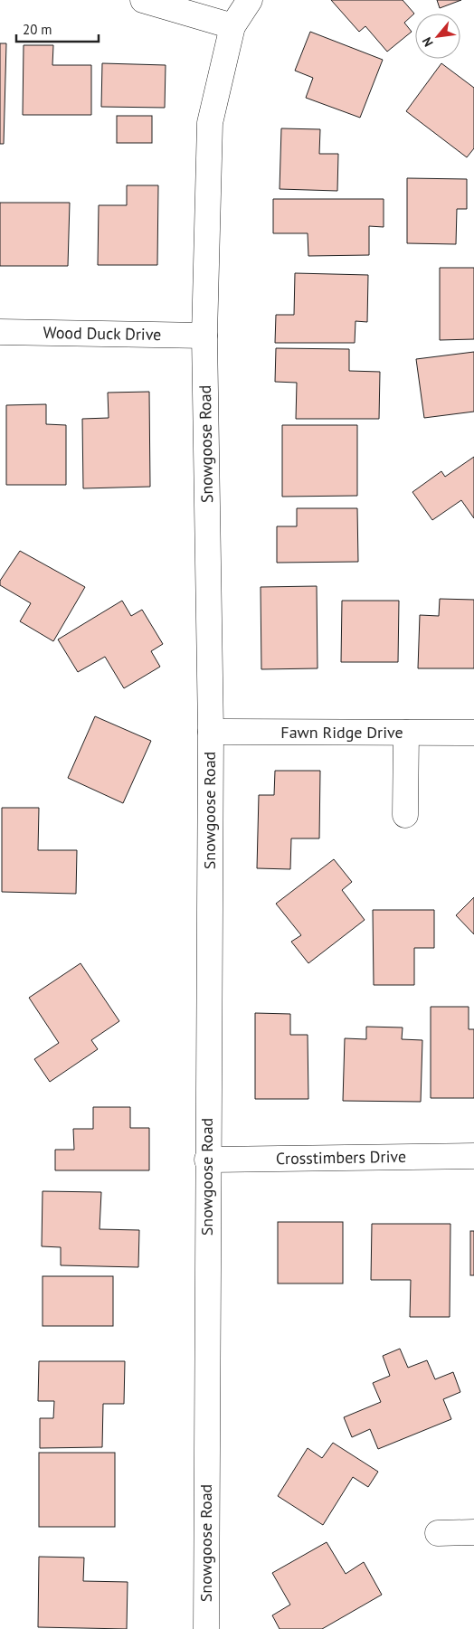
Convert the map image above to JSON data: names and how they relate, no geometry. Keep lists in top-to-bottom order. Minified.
{"streets":{"street":["Wood Duck Drive","Snowgoose Road","Fawn Ridge Drive","Crosstimbers Drive"]},"crossings":[["Wood Duck Drive","Snowgoose Road"],["Snowgoose Road","Fawn Ridge Drive"],["Snowgoose Road","Crosstimbers Drive"]],"scale_bar":"20 m","north":"bottom left"}
